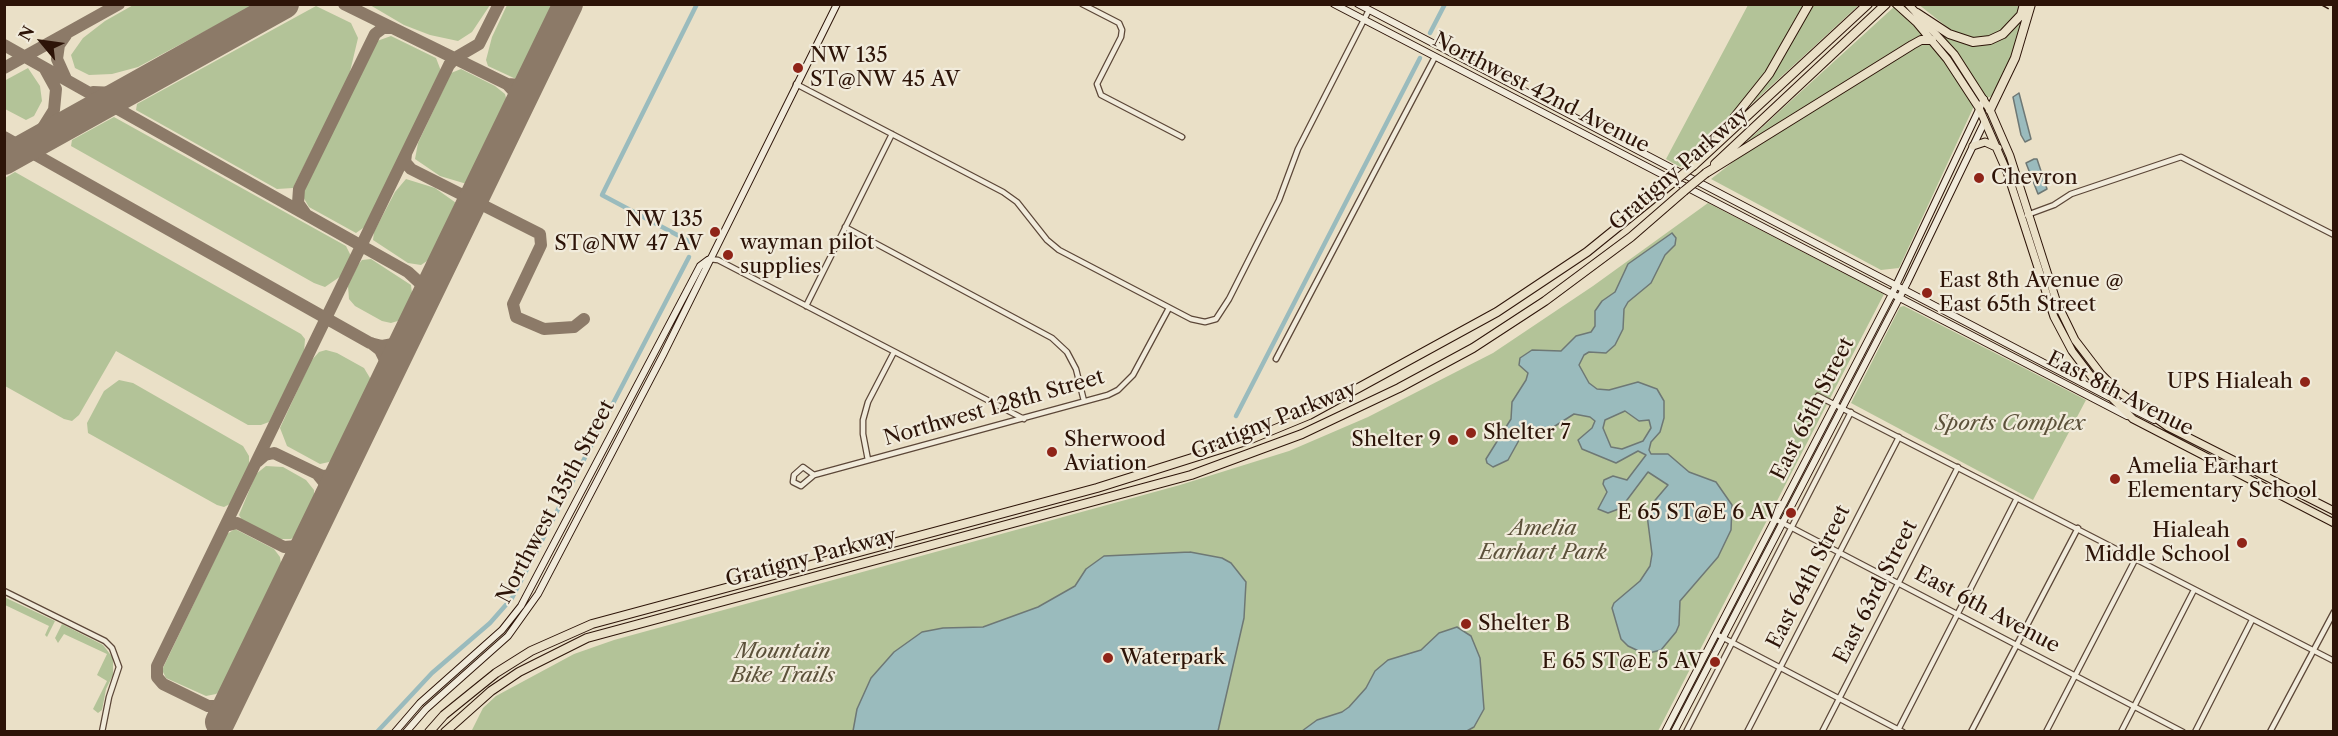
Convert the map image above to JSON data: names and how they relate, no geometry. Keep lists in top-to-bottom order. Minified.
{"streets":{"highway":["Gratigny Parkway"],"main road":["Northwest 42nd Avenue","East 8th Avenue","East 65th Street","Northwest 135th Street"],"street":["Northwest 128th Street","East 64th Street","East 63rd Street","East 6th Avenue"]},"crossings":[["Northwest 42nd Avenue","East 8th Avenue"],["Northwest 42nd Avenue","East 65th Street"],["East 8th Avenue","East 65th Street"],["East 65th Street","East 6th Avenue"],["East 64th Street","East 6th Avenue"],["East 63rd Street","East 6th Avenue"]],"parks":["Sports Complex","Amelia Earhart Park","Mountain Bike Trails"],"places":["NW 135 ST@NW 45 AV","Chevron","NW 135 ST@NW 47 AV","wayman pilot supplies","East 8th Avenue @ East 65th Street","UPS Hialeah","Shelter 7","Shelter 9","Sherwood Aviation","Amelia Earhart Elementary School","E 65 ST@E 6 AV","Hialeah Middle School","Shelter B","Waterpark","E 65 ST@E 5 AV"],"north":"top left"}
